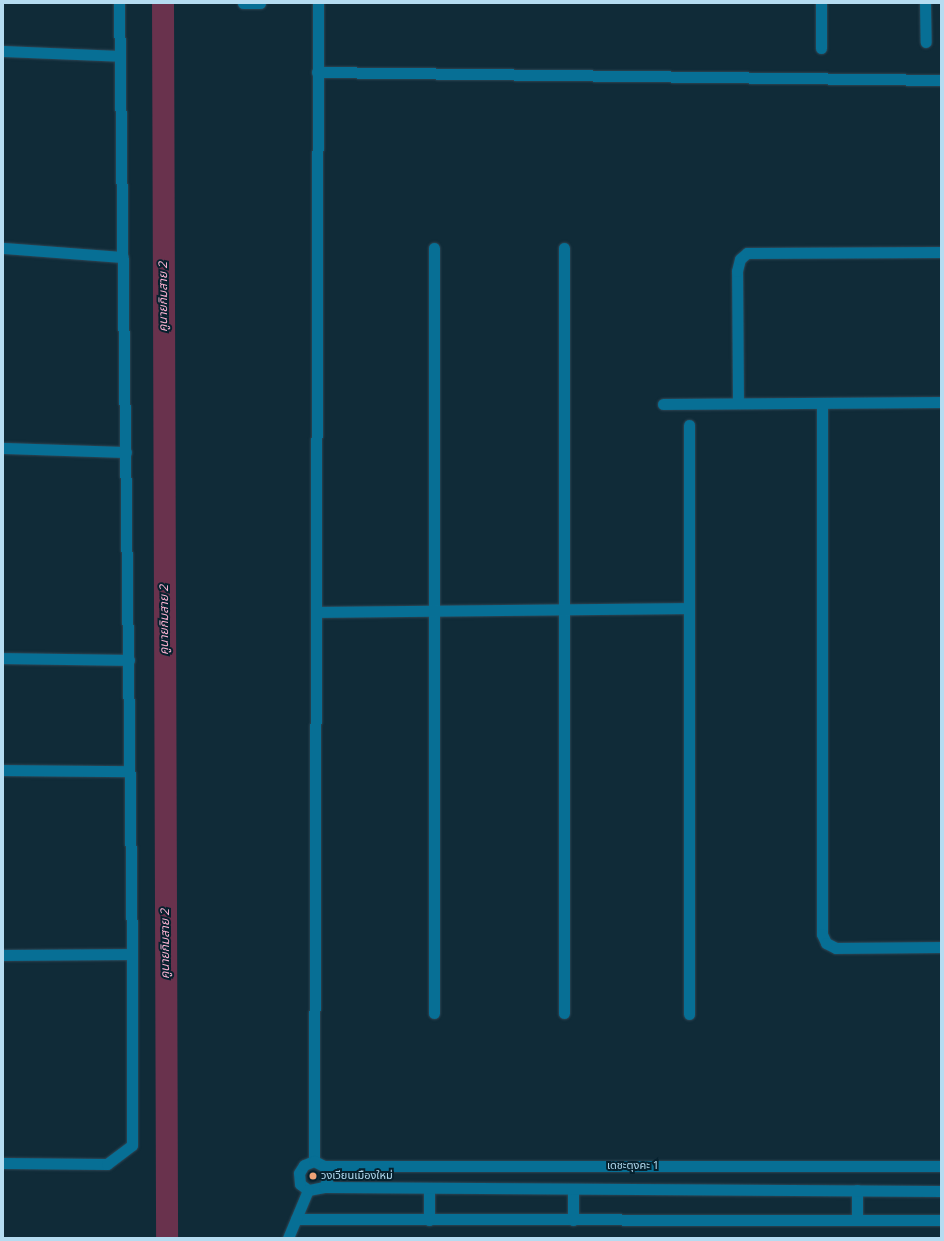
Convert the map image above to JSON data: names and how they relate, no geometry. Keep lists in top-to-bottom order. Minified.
{"streets":{"street":["เดชะตุงคะ 1"]},"water":["คูนายกิมสาย 2"],"places":["วงเวียนเมืองใหม่"]}
